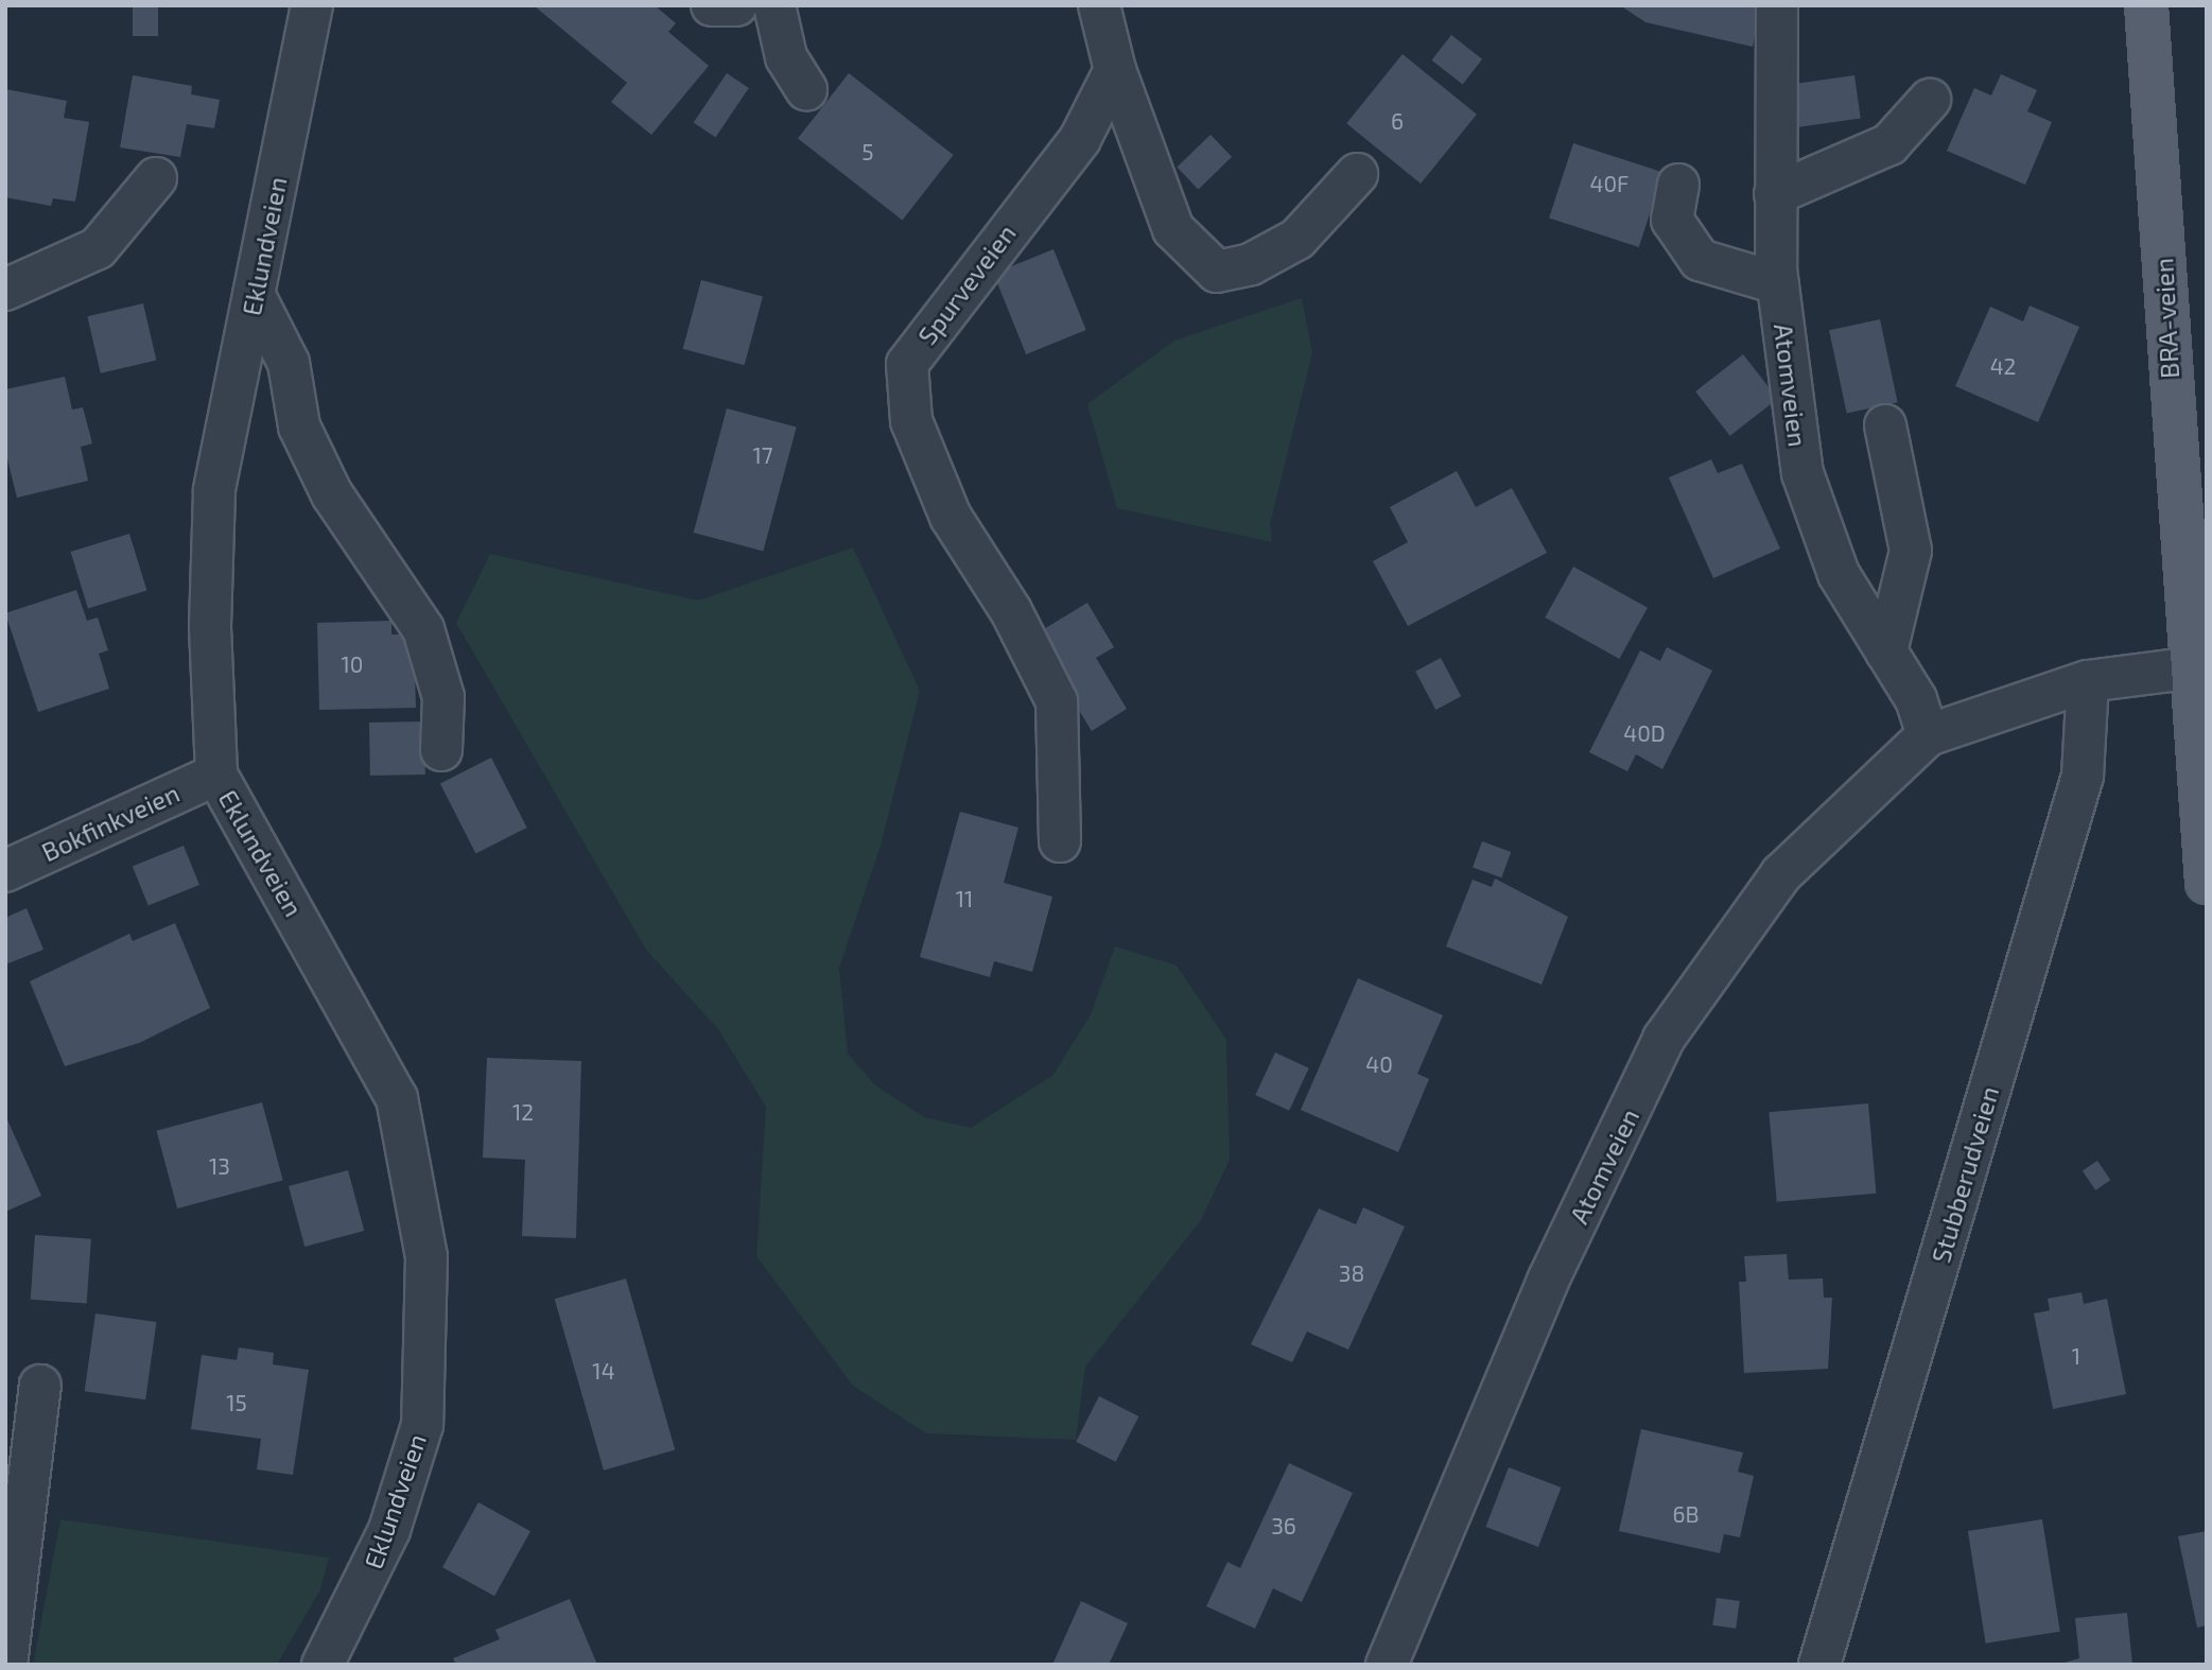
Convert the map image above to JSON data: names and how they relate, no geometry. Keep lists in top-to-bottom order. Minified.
{"streets":{"main road":["BRA-veien"],"street":["Eklundveien","Spurveveien","Atomveien","Bokfinkveien","Stubberudveien"]},"crossings":[["Eklundveien","Bokfinkveien"],["BRA-veien","Atomveien"],["Atomveien","Stubberudveien"]],"house_numbers":["6","5","40F","42","17","10","40D","11","40","12","13","38","1","14","15","6B","36"]}
